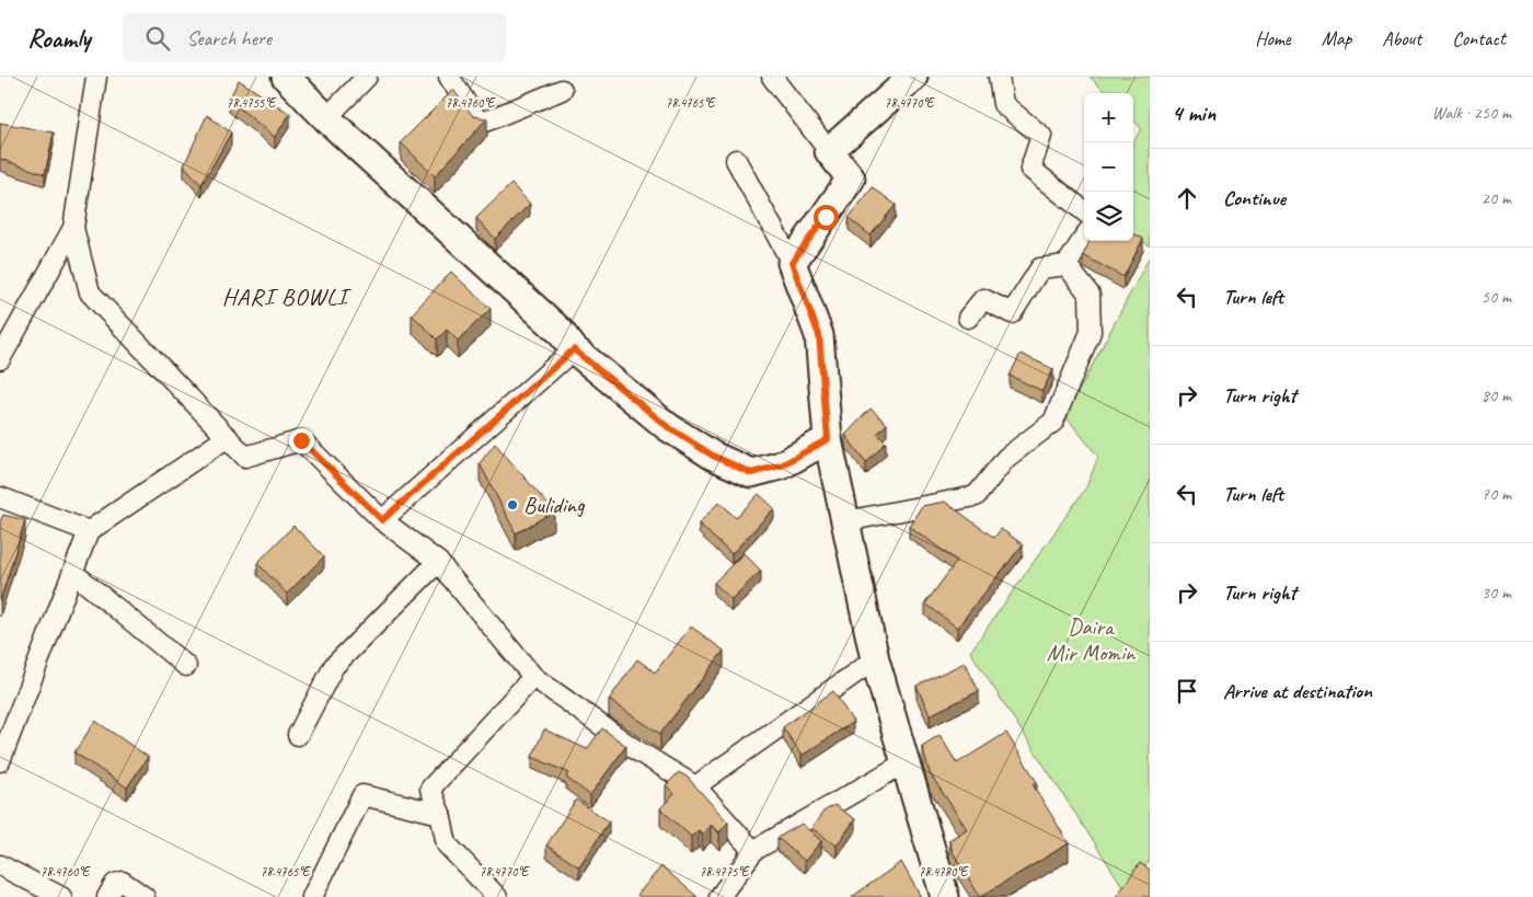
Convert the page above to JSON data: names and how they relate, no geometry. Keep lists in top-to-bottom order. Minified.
{"districts":["HARI BOWLI"],"parks":["Daira Mir Momin"],"places":["Buliding"],"page":{"header":"Roamly","search":"Search here","nav":["Home","Map","About","Contact"],"heading":["4 min","Walk · 250 m"],"map_buttons":["+","−"],"list":[["Continue","20 m"],["Turn left","50 m"],["Turn right","80 m"],["Turn left","70 m"],["Turn right","30 m"],"Arrive at destination"]},"coordinates":["78.4755°E","78.4760°E","78.4765°E","78.4770°E","78.4775°E","78.4780°E"]}
